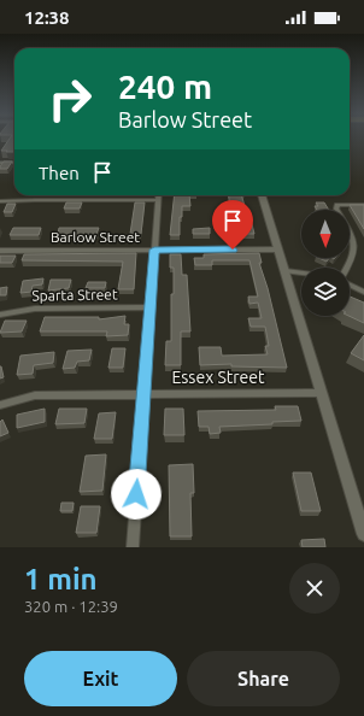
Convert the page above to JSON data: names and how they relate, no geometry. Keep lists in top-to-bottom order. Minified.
{"streets":{"street":["Barlow Street","Sparta Street","Essex Street"]},"north":"bottom","page":{"status":"12:38","turn":["240 m","Barlow Street"],"then":"Then","heading":["1 min","320 m · 12:39"],"buttons":["Exit","Share"]}}
